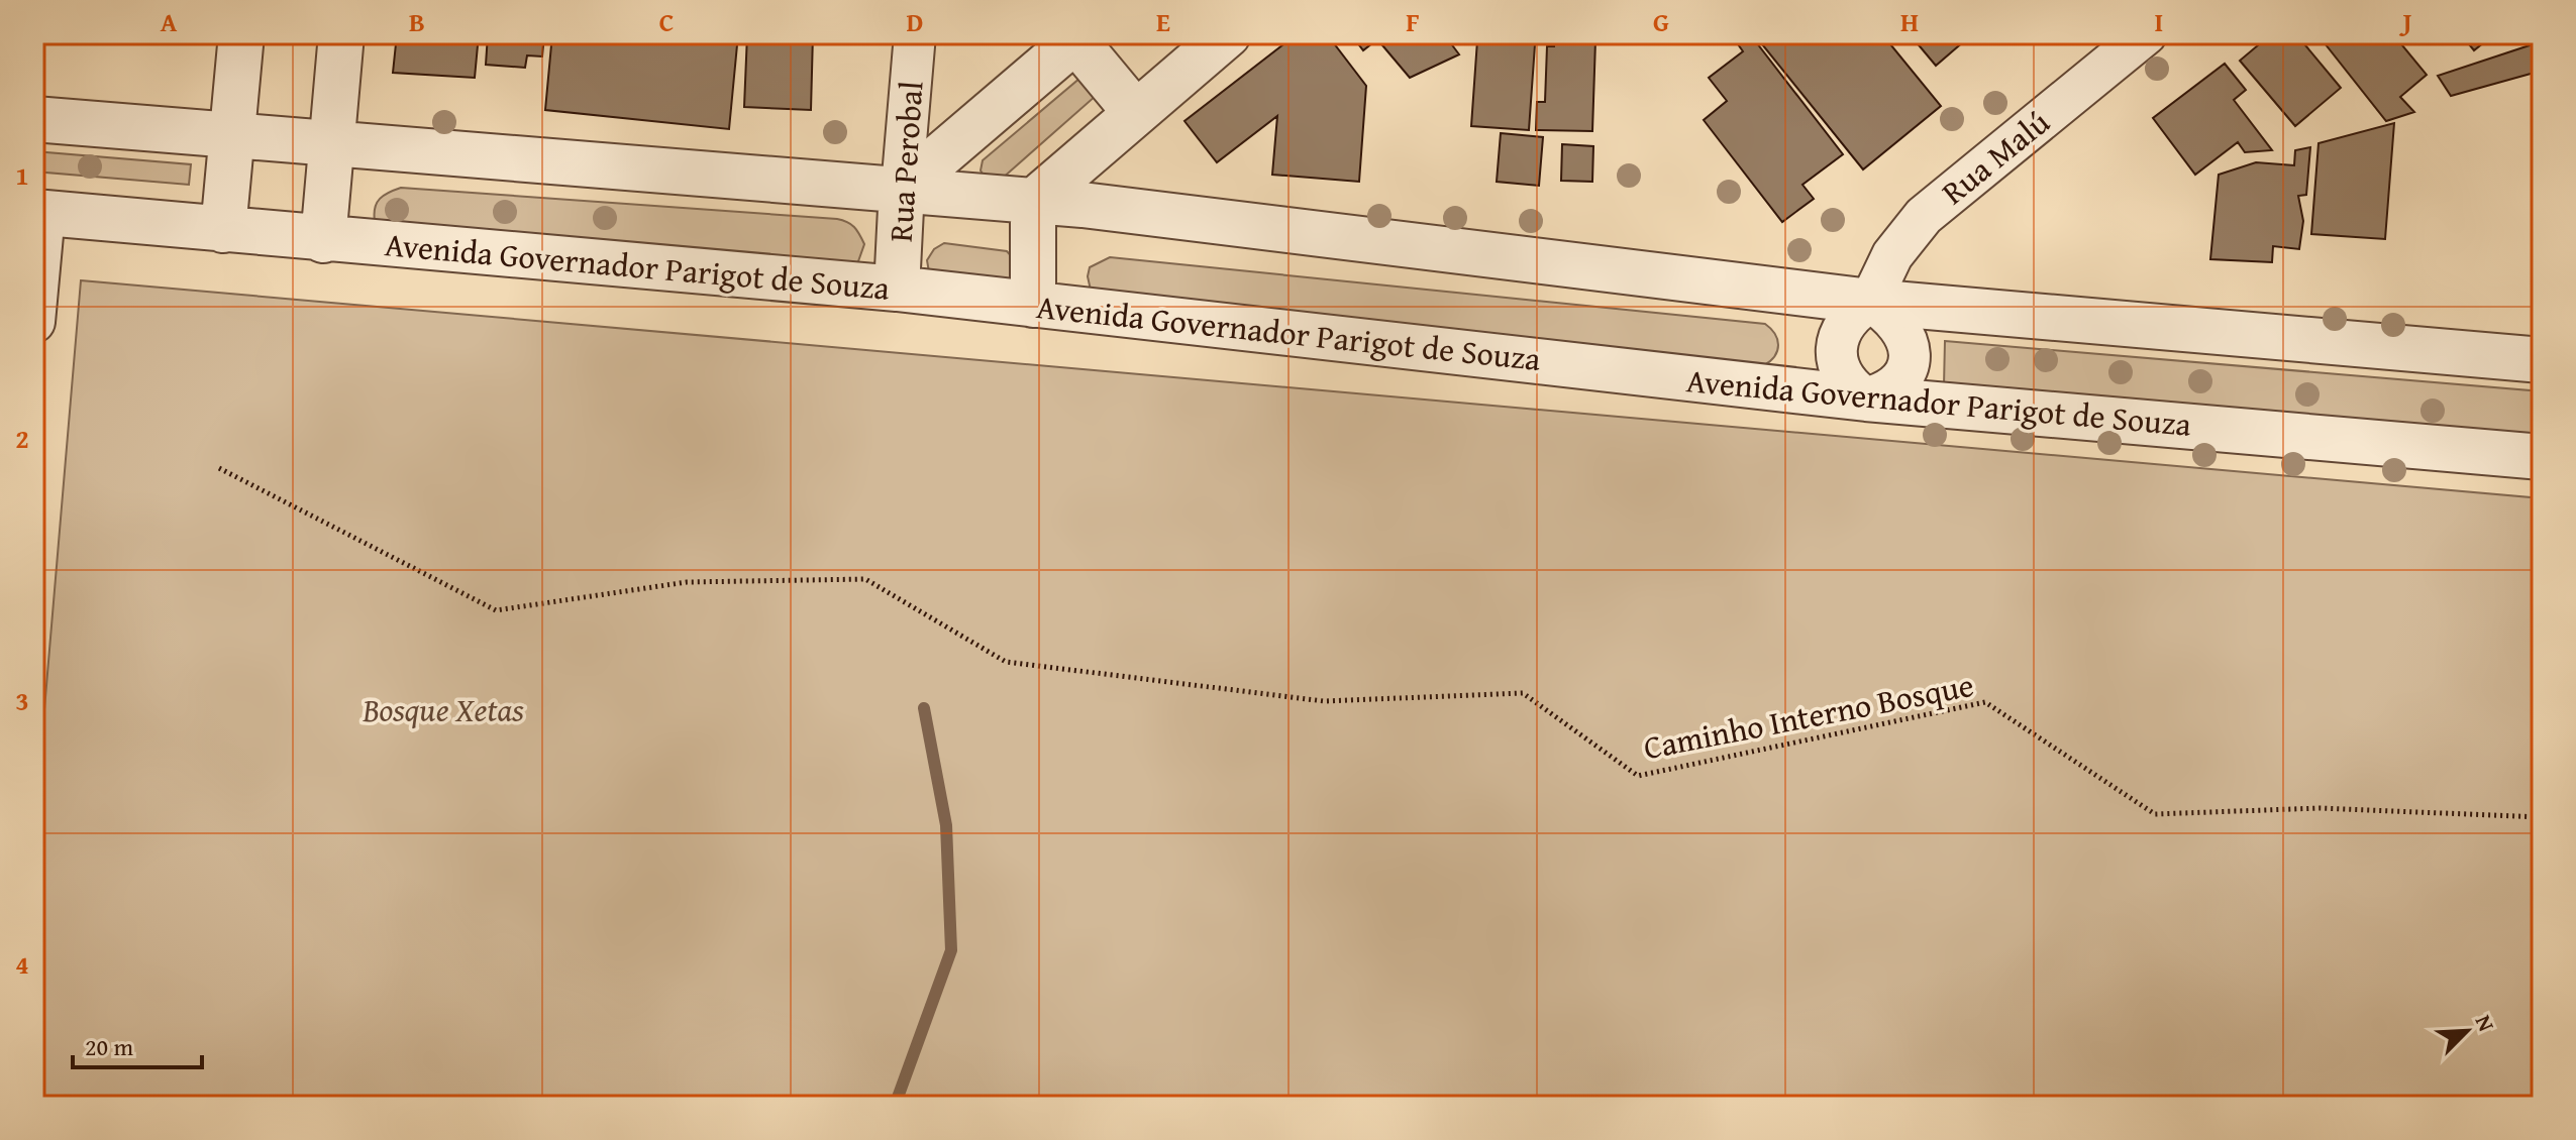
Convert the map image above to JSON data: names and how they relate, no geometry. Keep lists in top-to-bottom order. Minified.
{"streets":{"street":["Rua Malú","Rua Perobal","Avenida Governador Parigot de Souza"],"path":["Caminho Interno Bosque"]},"crossings":[["Rua Malú","Avenida Governador Parigot de Souza"],["Rua Perobal","Avenida Governador Parigot de Souza"]],"parks":["Bosque Xetas"],"scale_bar":"20 m","north":"top right","grid":{"columns":["A","B","C","D","E","F","G","H","I","J"],"rows":["1","2","3","4"]}}
